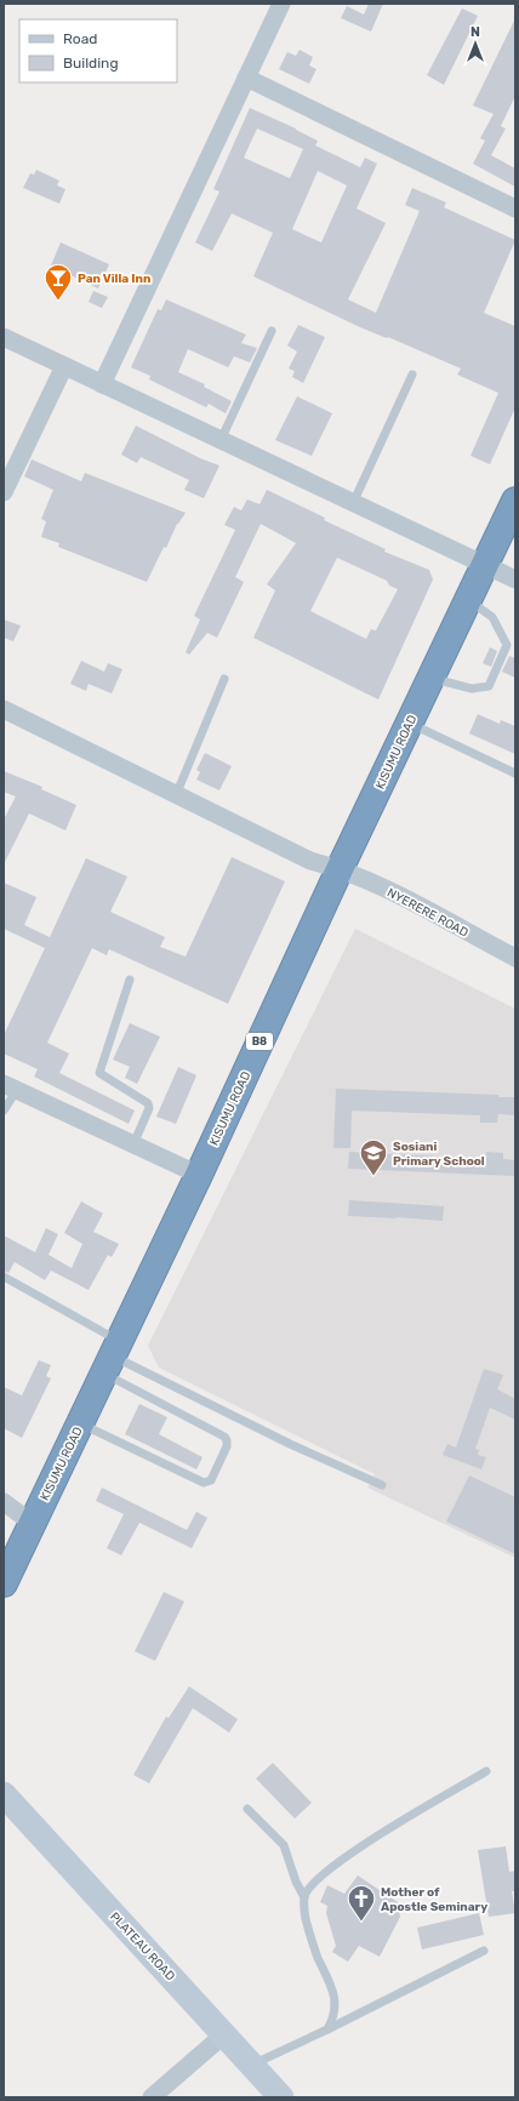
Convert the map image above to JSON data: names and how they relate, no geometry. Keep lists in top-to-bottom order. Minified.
{"streets":{"highway":["KISUMU ROAD","B8"],"street":["NYERERE ROAD","PLATEAU ROAD"]},"crossings":[["KISUMU ROAD","NYERERE ROAD"]],"places":{"bar":["Pan Villa Inn"],"school or university":["Sosiani Primary School"],"church":["Mother of Apostle Seminary"]},"legend":["Road","Building"],"north":"top"}
